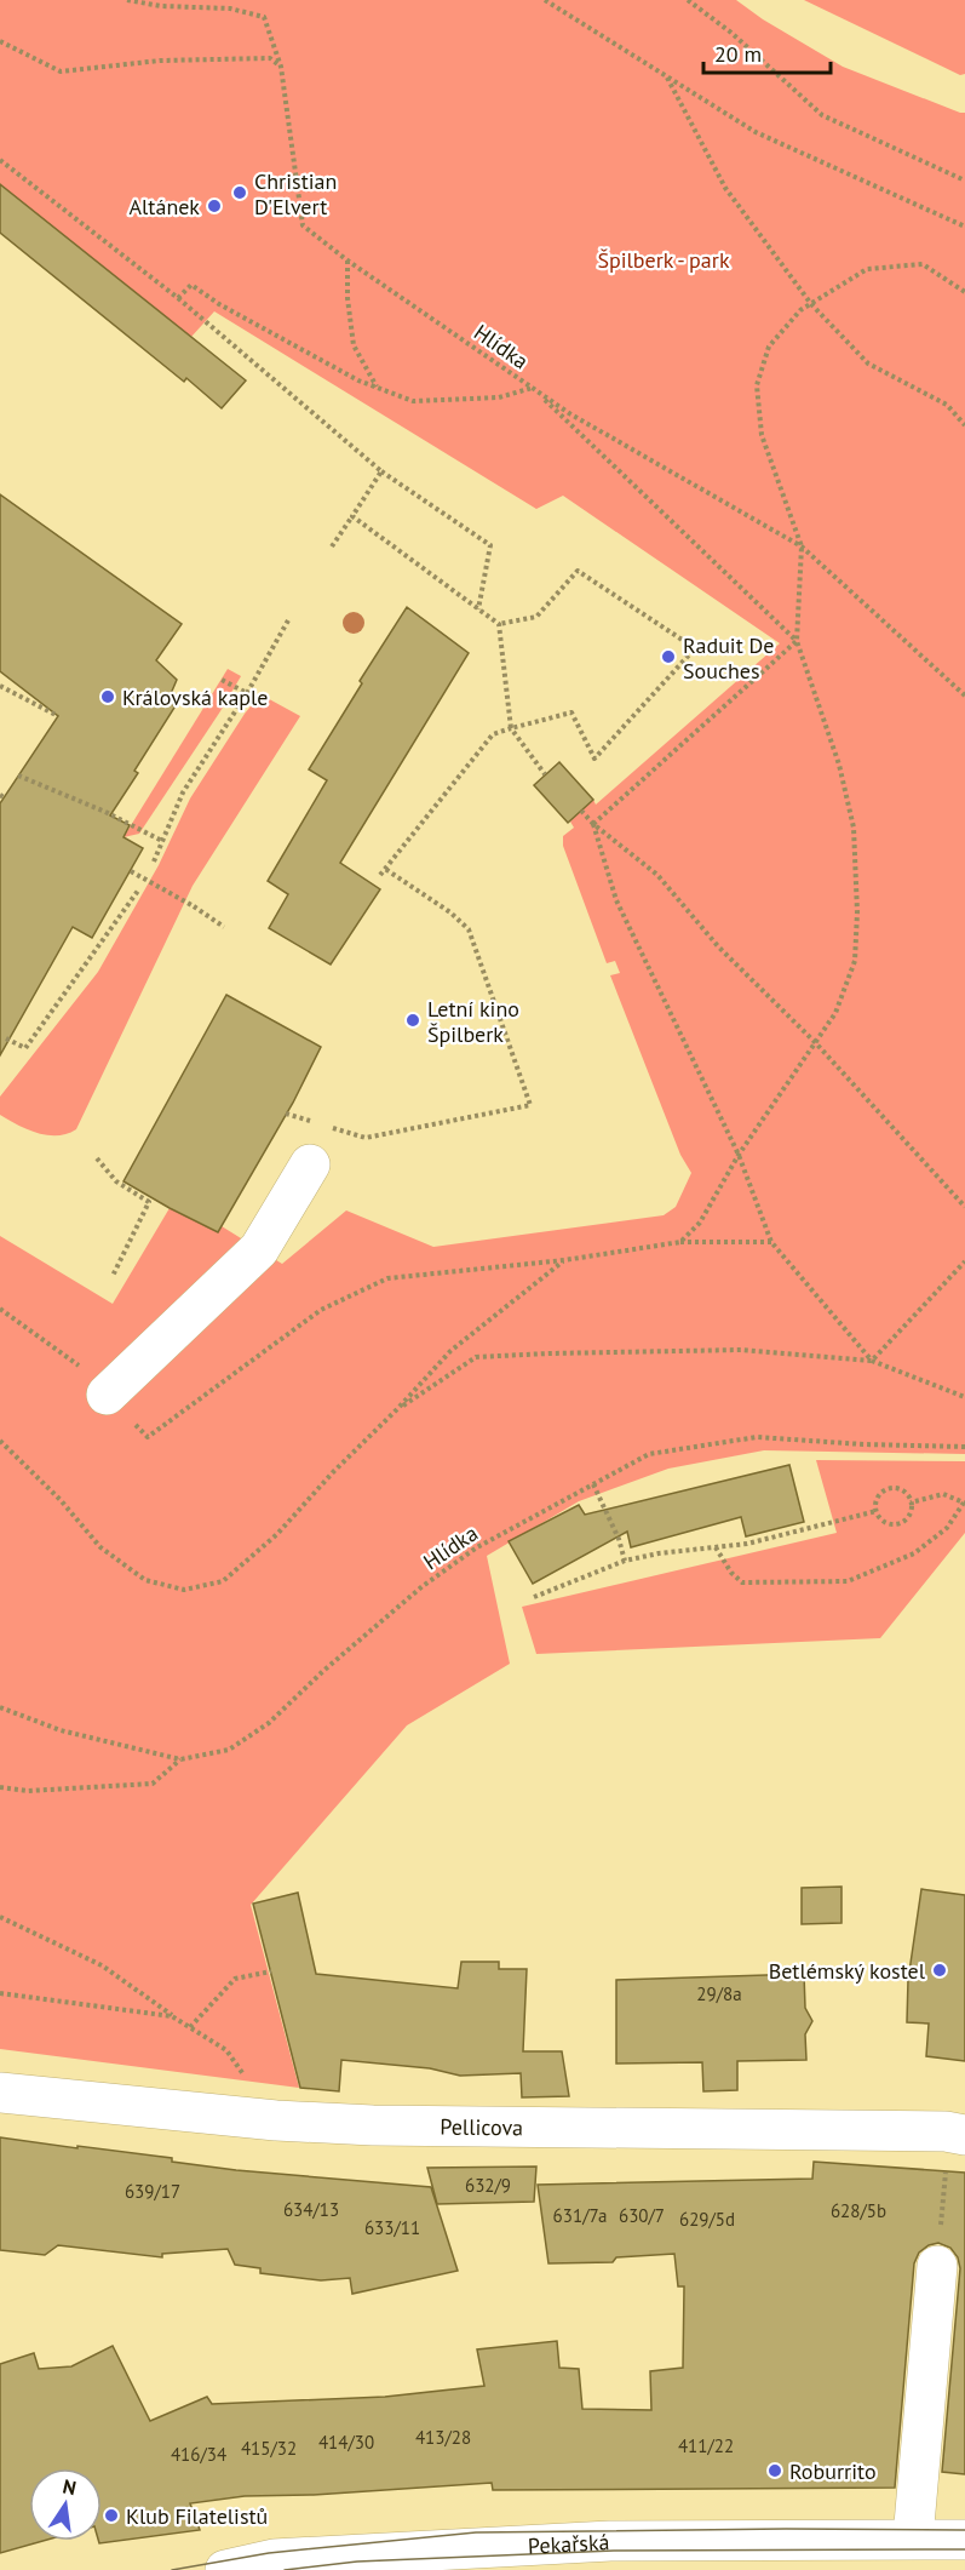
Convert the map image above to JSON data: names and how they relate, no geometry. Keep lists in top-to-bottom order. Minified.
{"streets":{"street":["Pellicova","Pekařská"],"path":["Hlídka"]},"parks":["Špilberk - park"],"places":["Christian D'Elvert","Altánek","Raduit De Souches","Královská kaple","Letní kino Špilberk","Betlémský kostel","Roburrito","Klub Filatelistů"],"house_numbers":["29/8a","632/9","639/17","634/13","628/5b","631/7a","630/7","629/5d","633/11","413/28","414/30","411/22","415/32","416/34"],"scale_bar":"20 m","north":"top"}
